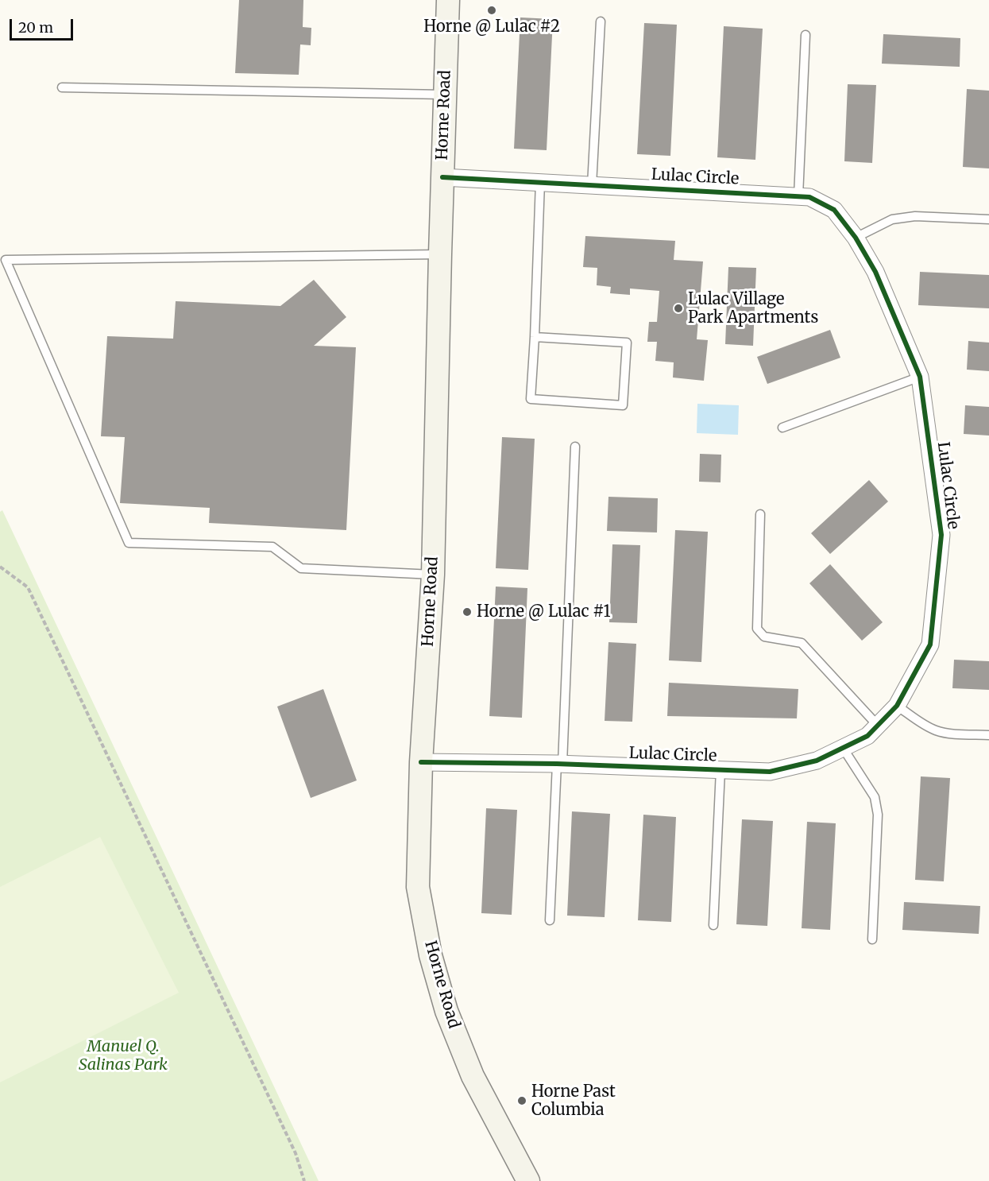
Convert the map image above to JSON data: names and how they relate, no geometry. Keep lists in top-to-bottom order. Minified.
{"streets":{"main road":["Horne Road"],"street":["Lulac Circle"]},"crossings":[["Horne Road","Lulac Circle"]],"parks":["Manuel Q. Salinas Park"],"places":["Horne @ Lulac #2","Lulac Village Park Apartments","Horne @ Lulac #1","Horne Past Columbia"],"scale_bar":"20 m"}
